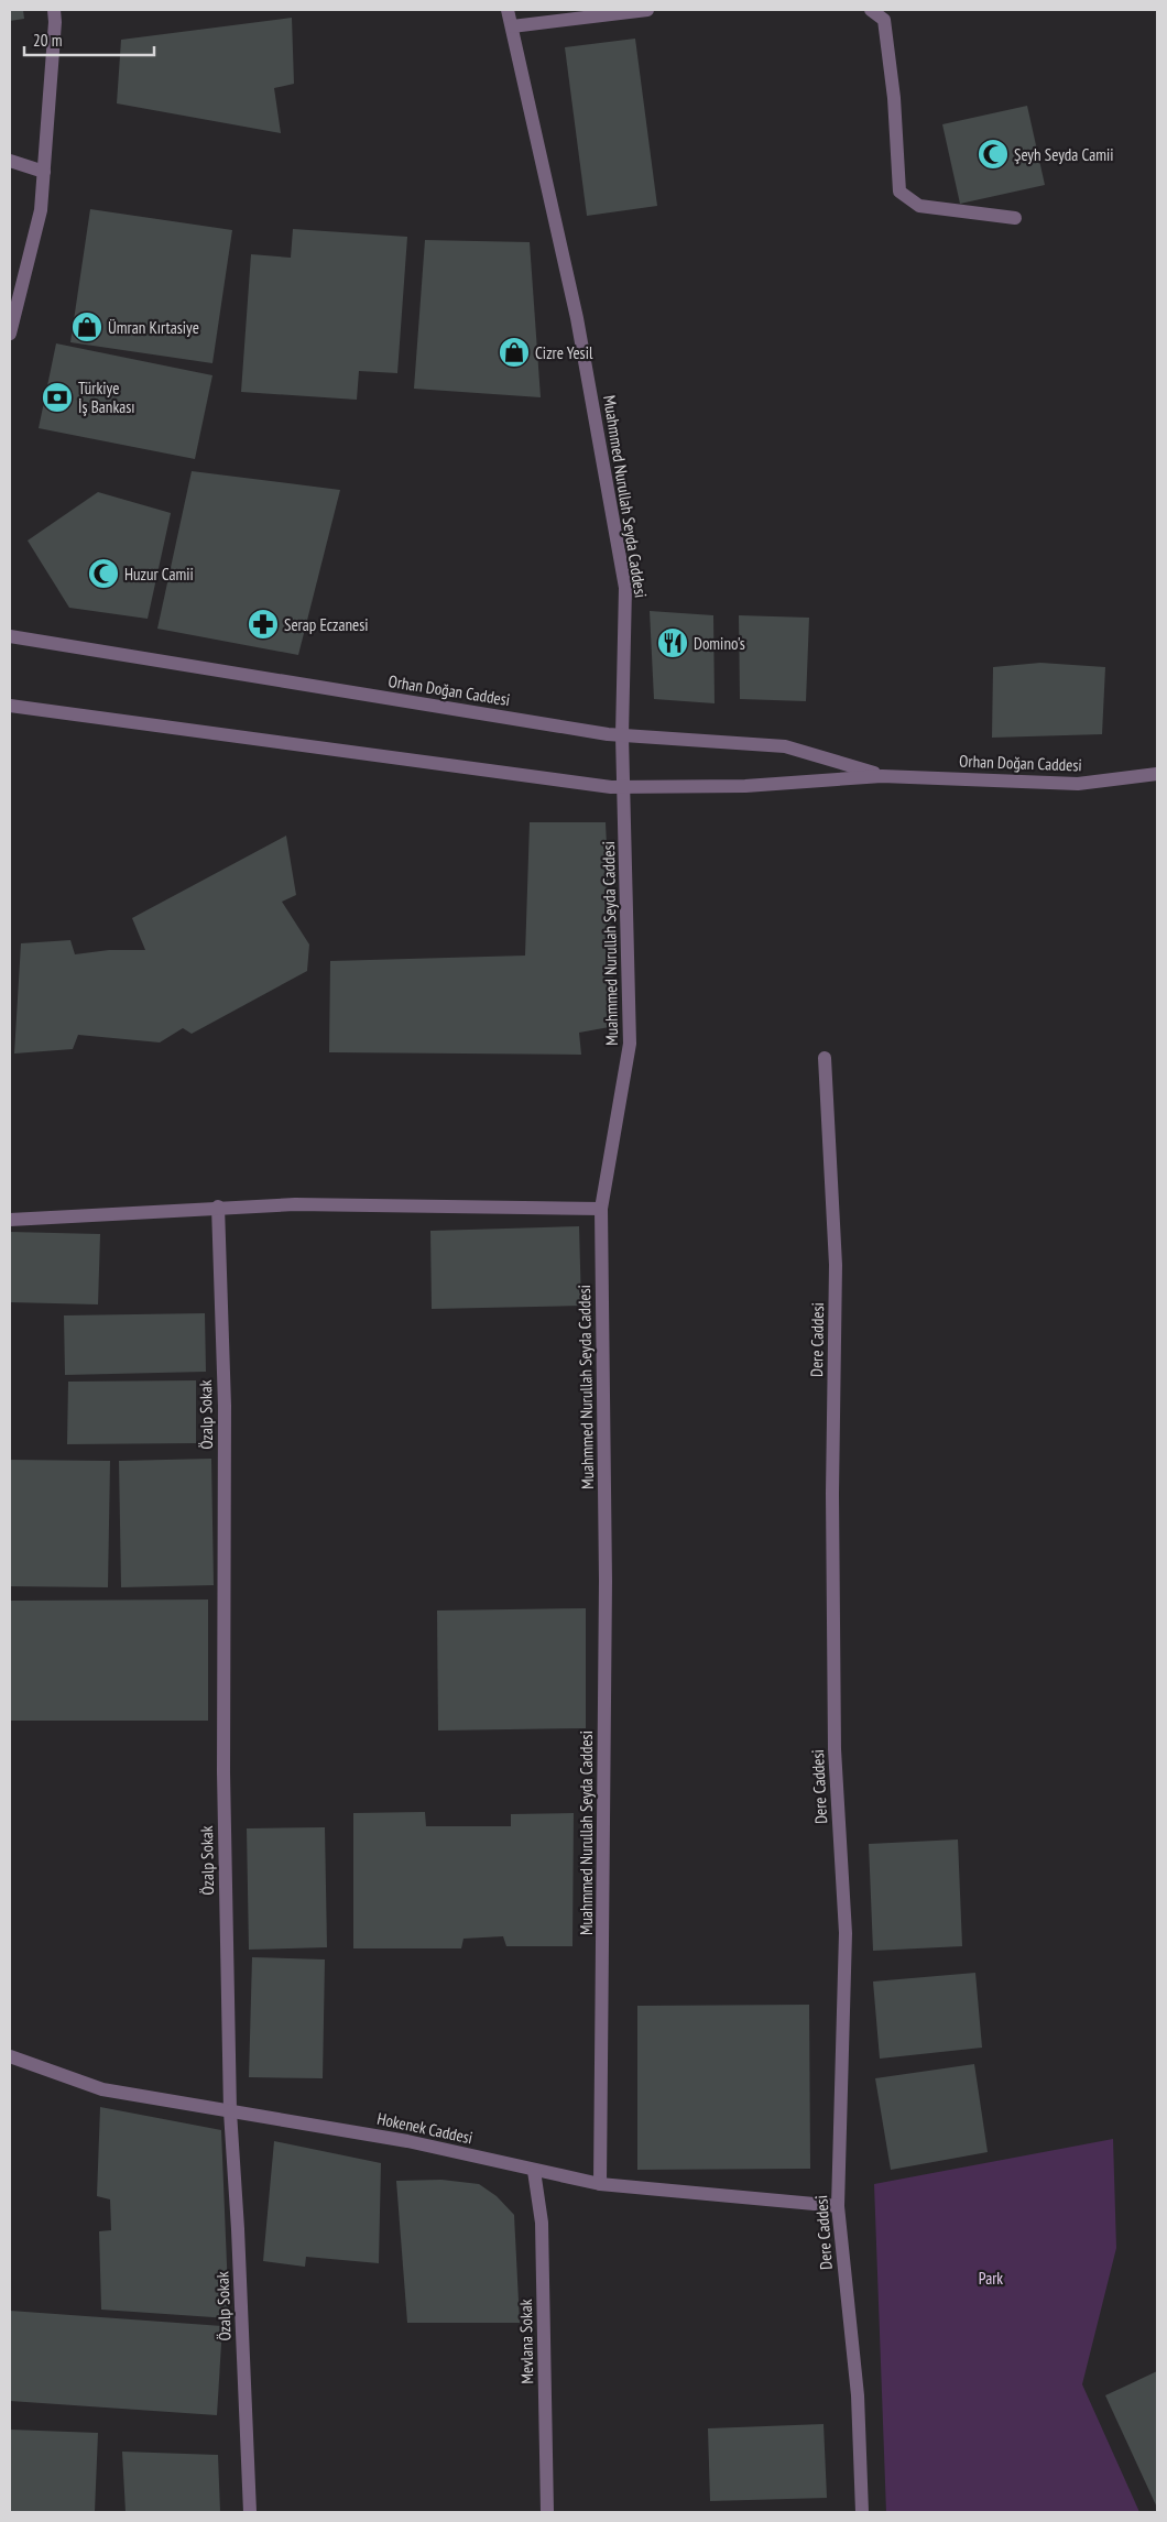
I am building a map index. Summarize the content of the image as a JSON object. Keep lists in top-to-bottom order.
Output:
{
  "streets": {
    "street": [
      "Muahmmed Nurullah Seyda Caddesi",
      "Orhan Doğan Caddesi",
      "Dere Caddesi",
      "Özalp Sokak",
      "Hokenek Caddesi",
      "Mevlana Sokak"
    ]
  },
  "crossings": [
    ["Muahmmed Nurullah Seyda Caddesi", "Orhan Doğan Caddesi"],
    ["Muahmmed Nurullah Seyda Caddesi", "Hokenek Caddesi"],
    ["Dere Caddesi", "Hokenek Caddesi"],
    ["Özalp Sokak", "Hokenek Caddesi"],
    ["Hokenek Caddesi", "Mevlana Sokak"]
  ],
  "parks": ["Park"],
  "places": {
    "mosque": ["Şeyh Seyda Camii", "Huzur Camii"],
    "shop": ["Ümran Kırtasiye", "Cizre Yesil"],
    "bank": ["Türkiye İş Bankası"],
    "pharmacy": ["Serap Eczanesi"],
    "restaurant": ["Domino's"]
  },
  "scale_bar": "20 m"
}
